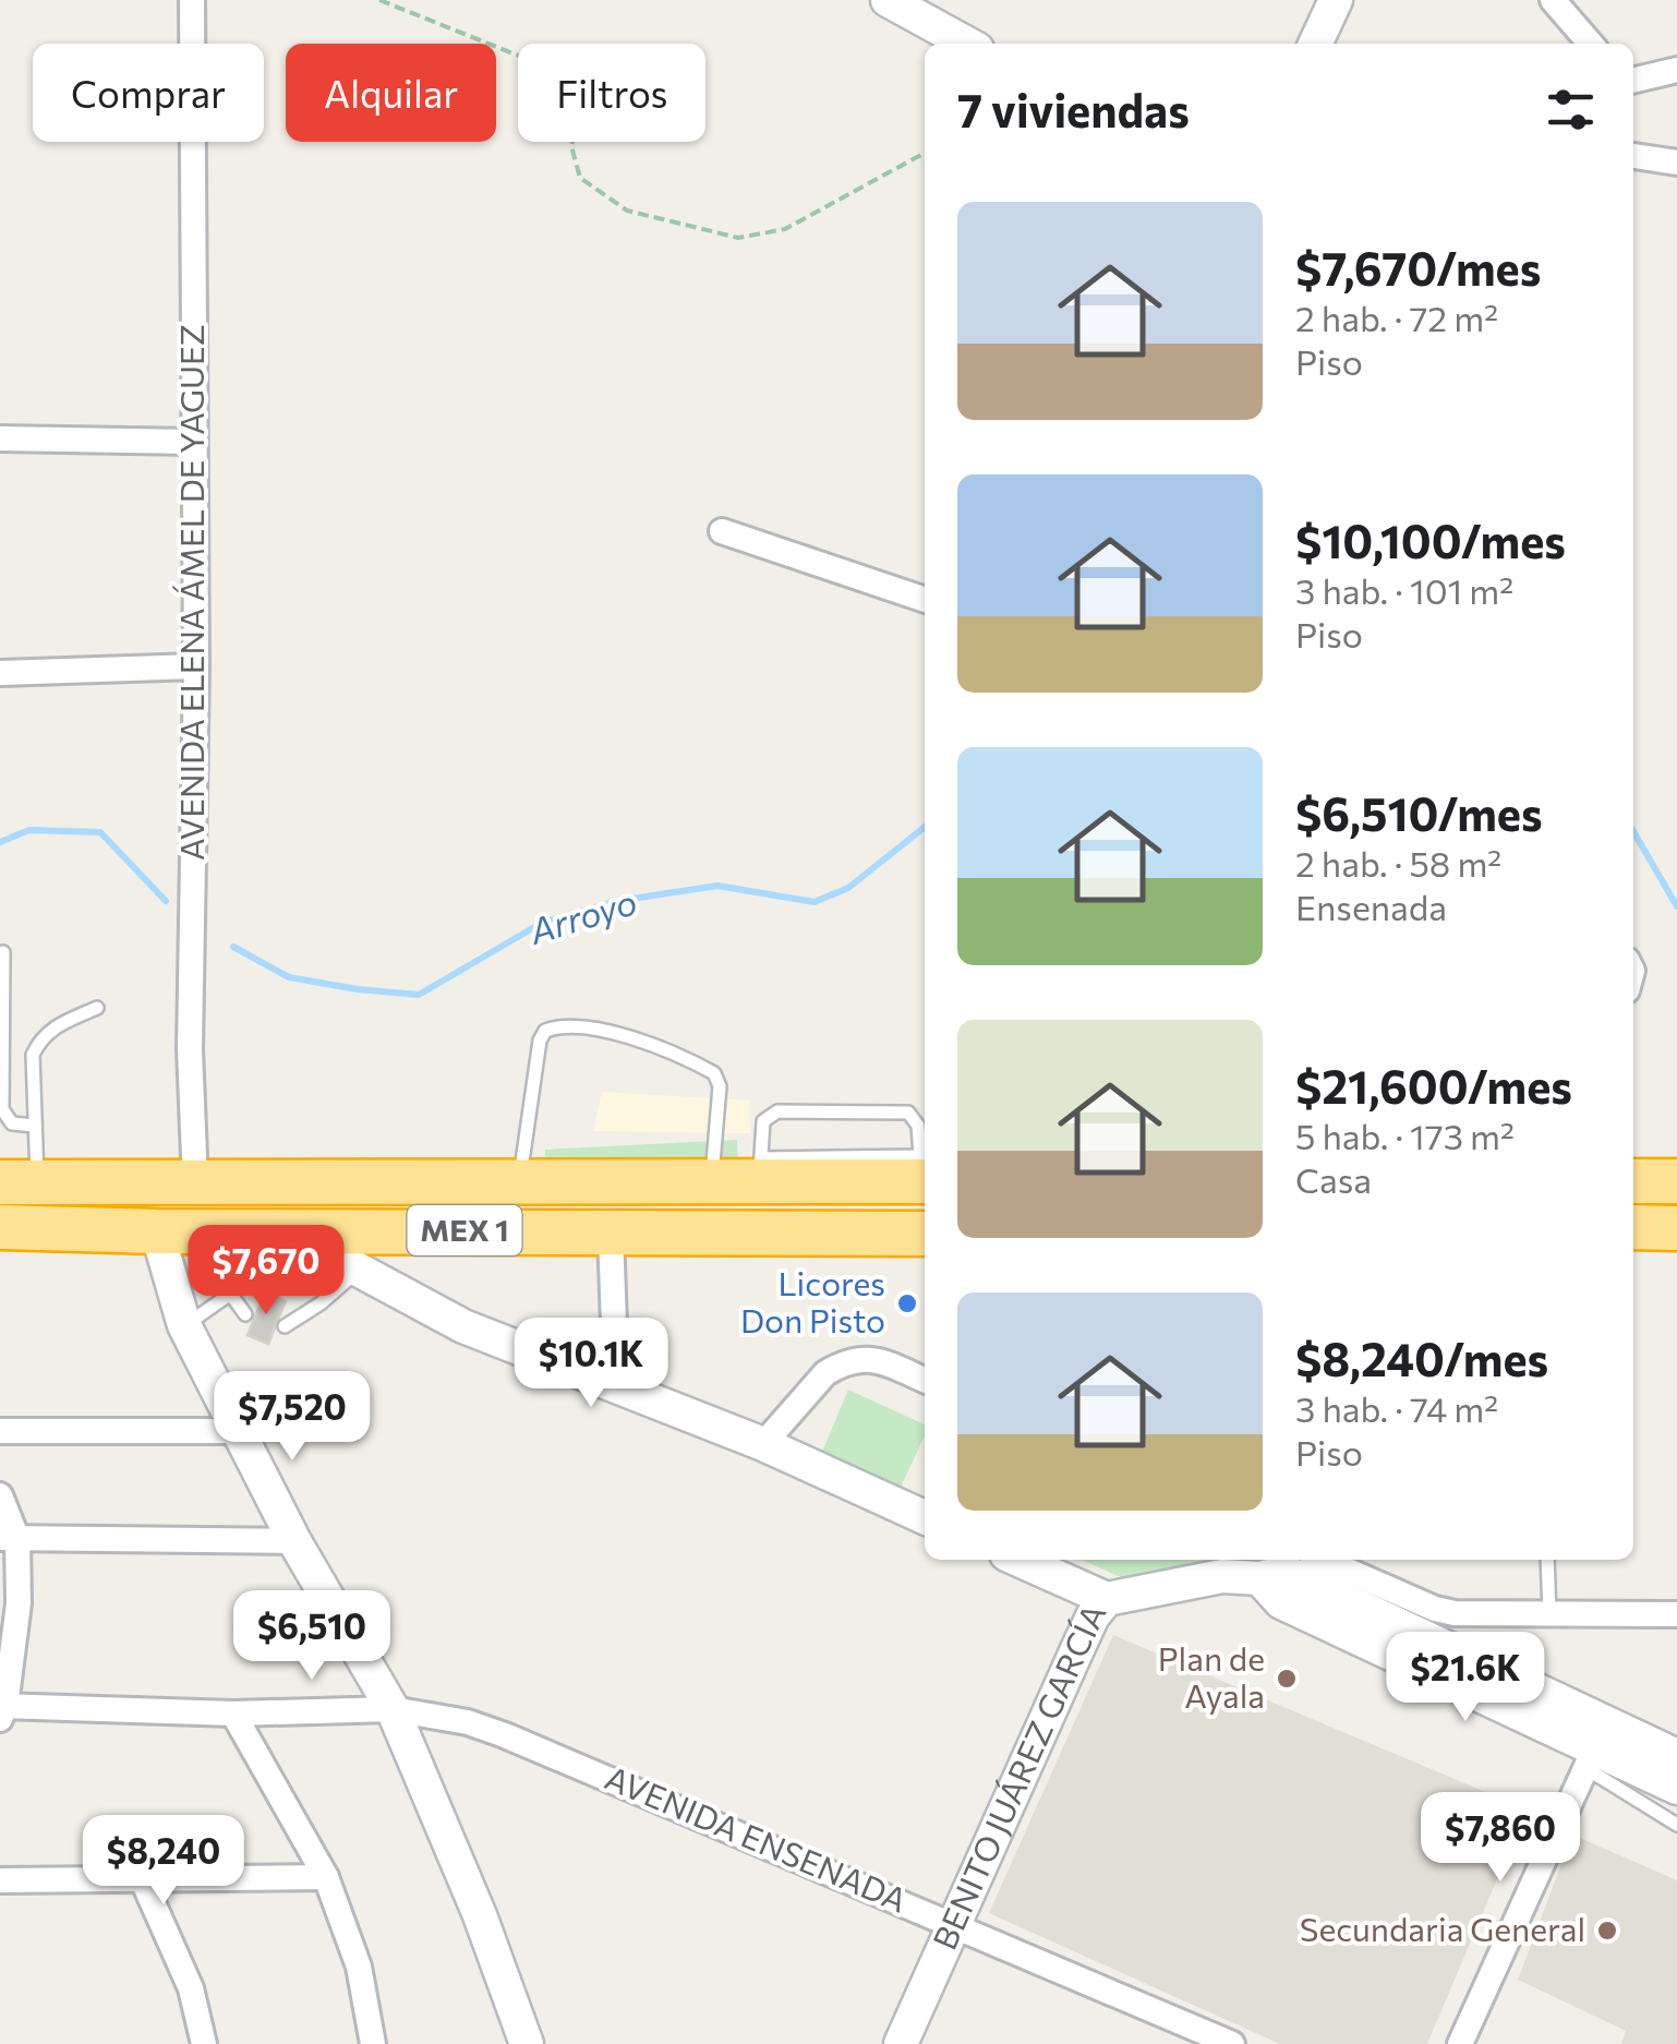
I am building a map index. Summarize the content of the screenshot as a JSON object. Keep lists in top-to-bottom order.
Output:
{
  "streets": {
    "highway": ["MEX 1"],
    "street": ["AVENIDA ELENA ÁMEL DE YAGUEZ", "BENITO JUÁREZ GARCÍA", "AVENIDA ENSENADA"]
  },
  "crossings": [
    ["AVENIDA ELENA ÁMEL DE YAGUEZ", "MEX 1"],
    ["BENITO JUÁREZ GARCÍA", "AVENIDA ENSENADA"]
  ],
  "water": ["Arroyo"],
  "places": ["Licores Don Pisto", "Plan de Ayala", "Secundaria General"],
  "page": {
    "chip": ["Comprar", "Alquilar", "Filtros"],
    "heading": "7 viviendas",
    "list": [
      {
        "name": "$7,670/mes",
        "note": "2 hab. · 72 m² · Piso"
      },
      {
        "name": "$10,100/mes",
        "note": "3 hab. · 101 m² · Piso"
      },
      {
        "name": "$6,510/mes",
        "note": "2 hab. · 58 m² · Ensenada"
      },
      {
        "name": "$21,600/mes",
        "note": "5 hab. · 173 m² · Casa"
      },
      {
        "name": "$8,240/mes",
        "note": "3 hab. · 74 m² · Piso"
      }
    ],
    "price": [
      "$7,670",
      "$10.1K",
      "$7,520",
      "$6,510",
      "$21.6K",
      "$7,860",
      "$8,240"
    ]
  }
}
